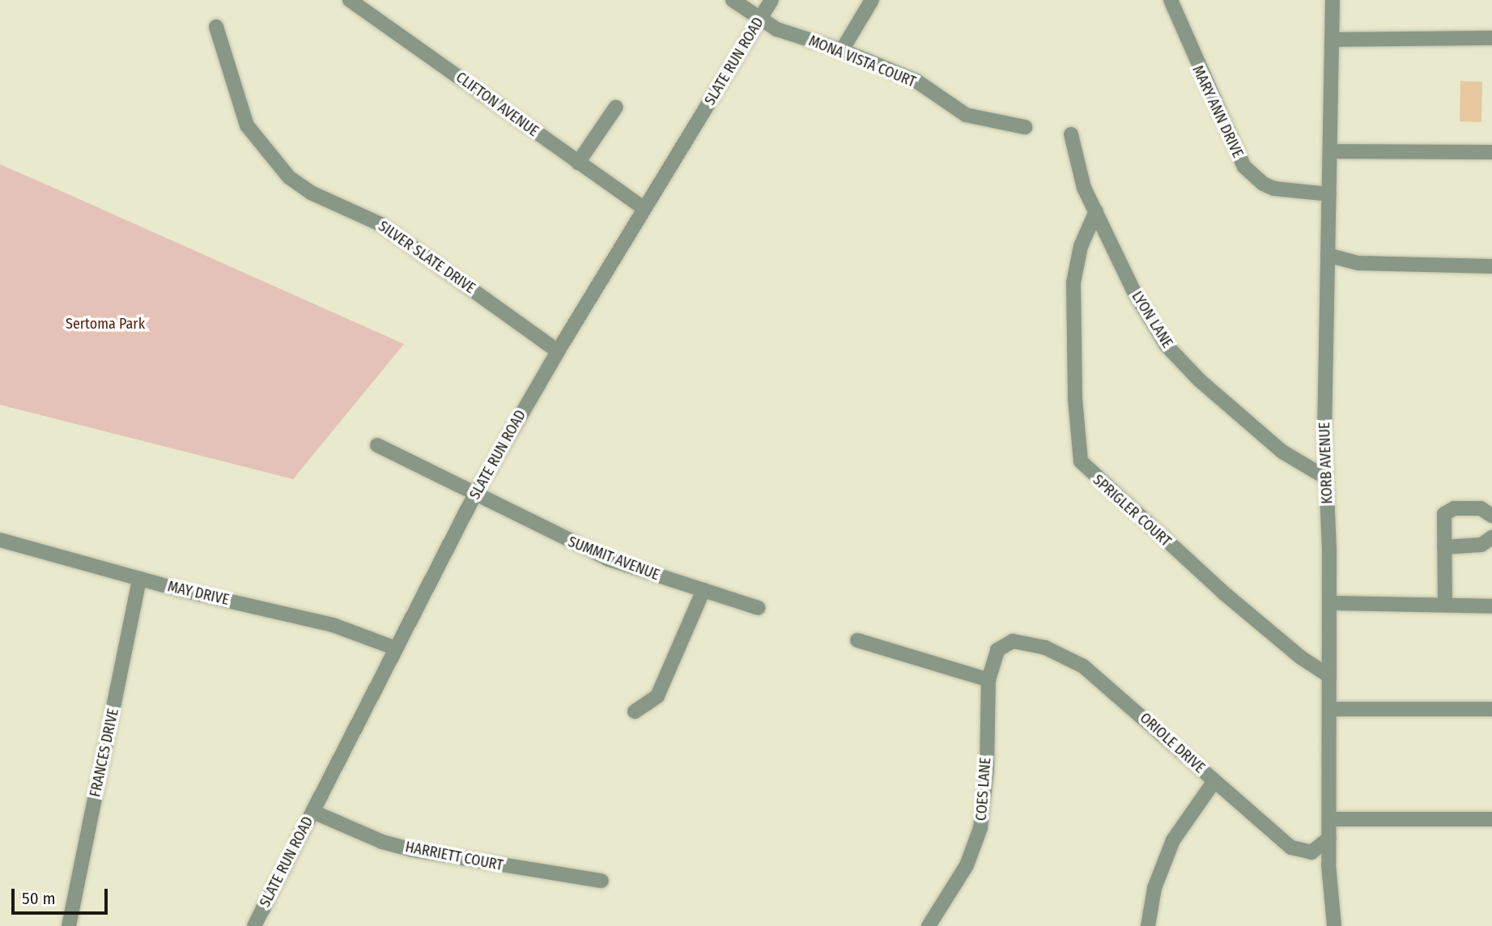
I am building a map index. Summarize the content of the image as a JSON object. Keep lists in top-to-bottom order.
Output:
{
  "streets": {
    "street": [
      "SLATE RUN ROAD",
      "MONA VISTA COURT",
      "CLIFTON AVENUE",
      "MARY ANN DRIVE",
      "SILVER SLATE DRIVE",
      "LYON LANE",
      "KORB AVENUE",
      "SPRIGLER COURT",
      "SUMMIT AVENUE",
      "MAY DRIVE",
      "ORIOLE DRIVE",
      "FRANCES DRIVE",
      "COES LANE",
      "HARRIETT COURT"
    ]
  },
  "crossings": [
    ["SLATE RUN ROAD", "MONA VISTA COURT"],
    ["SLATE RUN ROAD", "CLIFTON AVENUE"],
    ["SLATE RUN ROAD", "SILVER SLATE DRIVE"],
    ["SLATE RUN ROAD", "SUMMIT AVENUE"],
    ["SLATE RUN ROAD", "MAY DRIVE"],
    ["SLATE RUN ROAD", "HARRIETT COURT"],
    ["MARY ANN DRIVE", "KORB AVENUE"],
    ["LYON LANE", "KORB AVENUE"],
    ["LYON LANE", "SPRIGLER COURT"],
    ["KORB AVENUE", "SPRIGLER COURT"],
    ["KORB AVENUE", "ORIOLE DRIVE"],
    ["MAY DRIVE", "FRANCES DRIVE"],
    ["ORIOLE DRIVE", "COES LANE"]
  ],
  "parks": ["Sertoma Park"],
  "scale_bar": "50 m"
}
